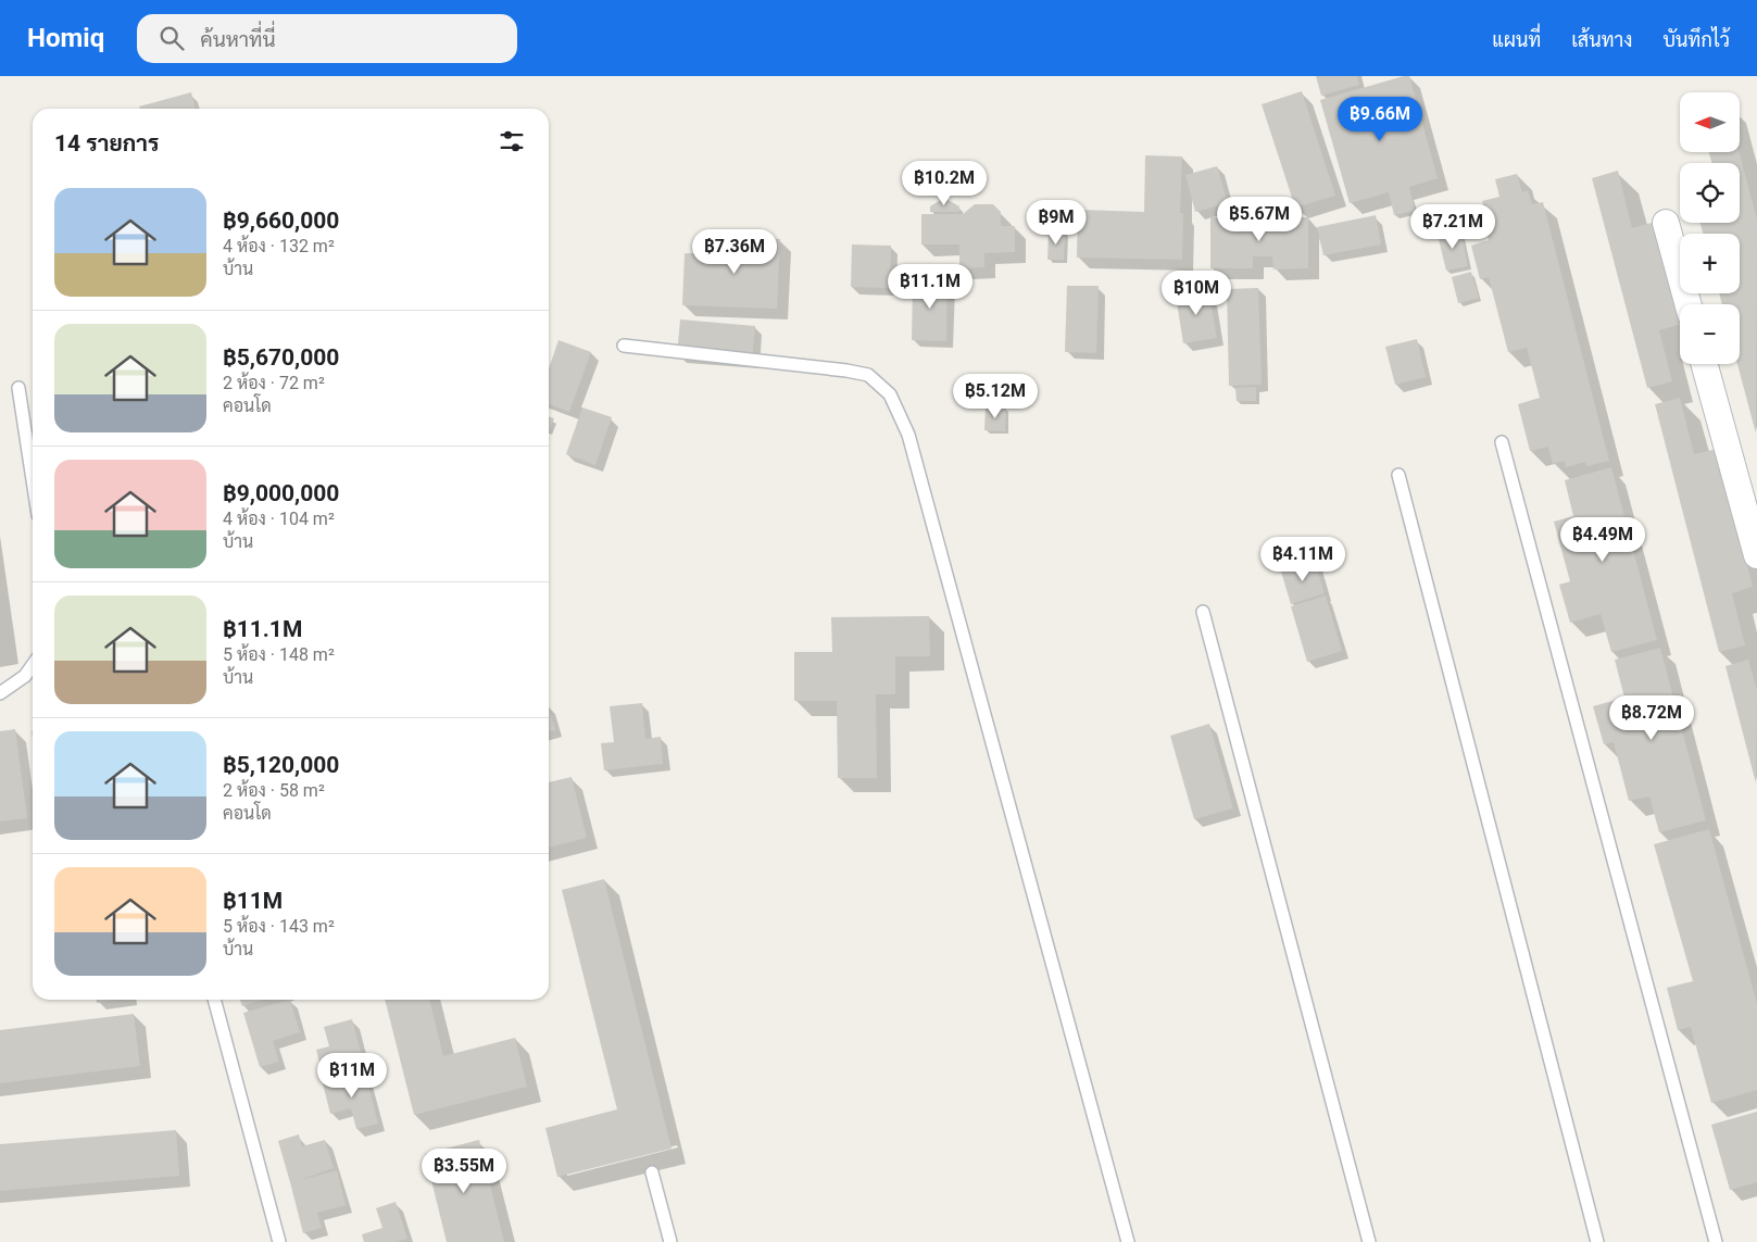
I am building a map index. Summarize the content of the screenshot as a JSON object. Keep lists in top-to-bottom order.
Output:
{
  "north": "left",
  "page": {
    "header": "Homiq",
    "search": "ค้นหาที่นี่",
    "nav": ["แผนที่", "เส้นทาง", "บันทึกไว้"],
    "map_buttons": ["+", "−"],
    "price": [
      "฿9.66M",
      "฿10.2M",
      "฿5.67M",
      "฿9M",
      "฿7.21M",
      "฿7.36M",
      "฿11.1M",
      "฿10M",
      "฿5.12M",
      "฿4.49M",
      "฿4.11M",
      "฿8.72M",
      "฿11M",
      "฿3.55M"
    ],
    "heading": "14 รายการ",
    "list": [
      {
        "name": "฿9,660,000",
        "note": "4 ห้อง · 132 m² · บ้าน"
      },
      {
        "name": "฿5,670,000",
        "note": "2 ห้อง · 72 m² · คอนโด"
      },
      {
        "name": "฿9,000,000",
        "note": "4 ห้อง · 104 m² · บ้าน"
      },
      {
        "name": "฿11.1M",
        "note": "5 ห้อง · 148 m² · บ้าน"
      },
      {
        "name": "฿5,120,000",
        "note": "2 ห้อง · 58 m² · คอนโด"
      },
      {
        "name": "฿11M",
        "note": "5 ห้อง · 143 m² · บ้าน"
      }
    ]
  }
}
